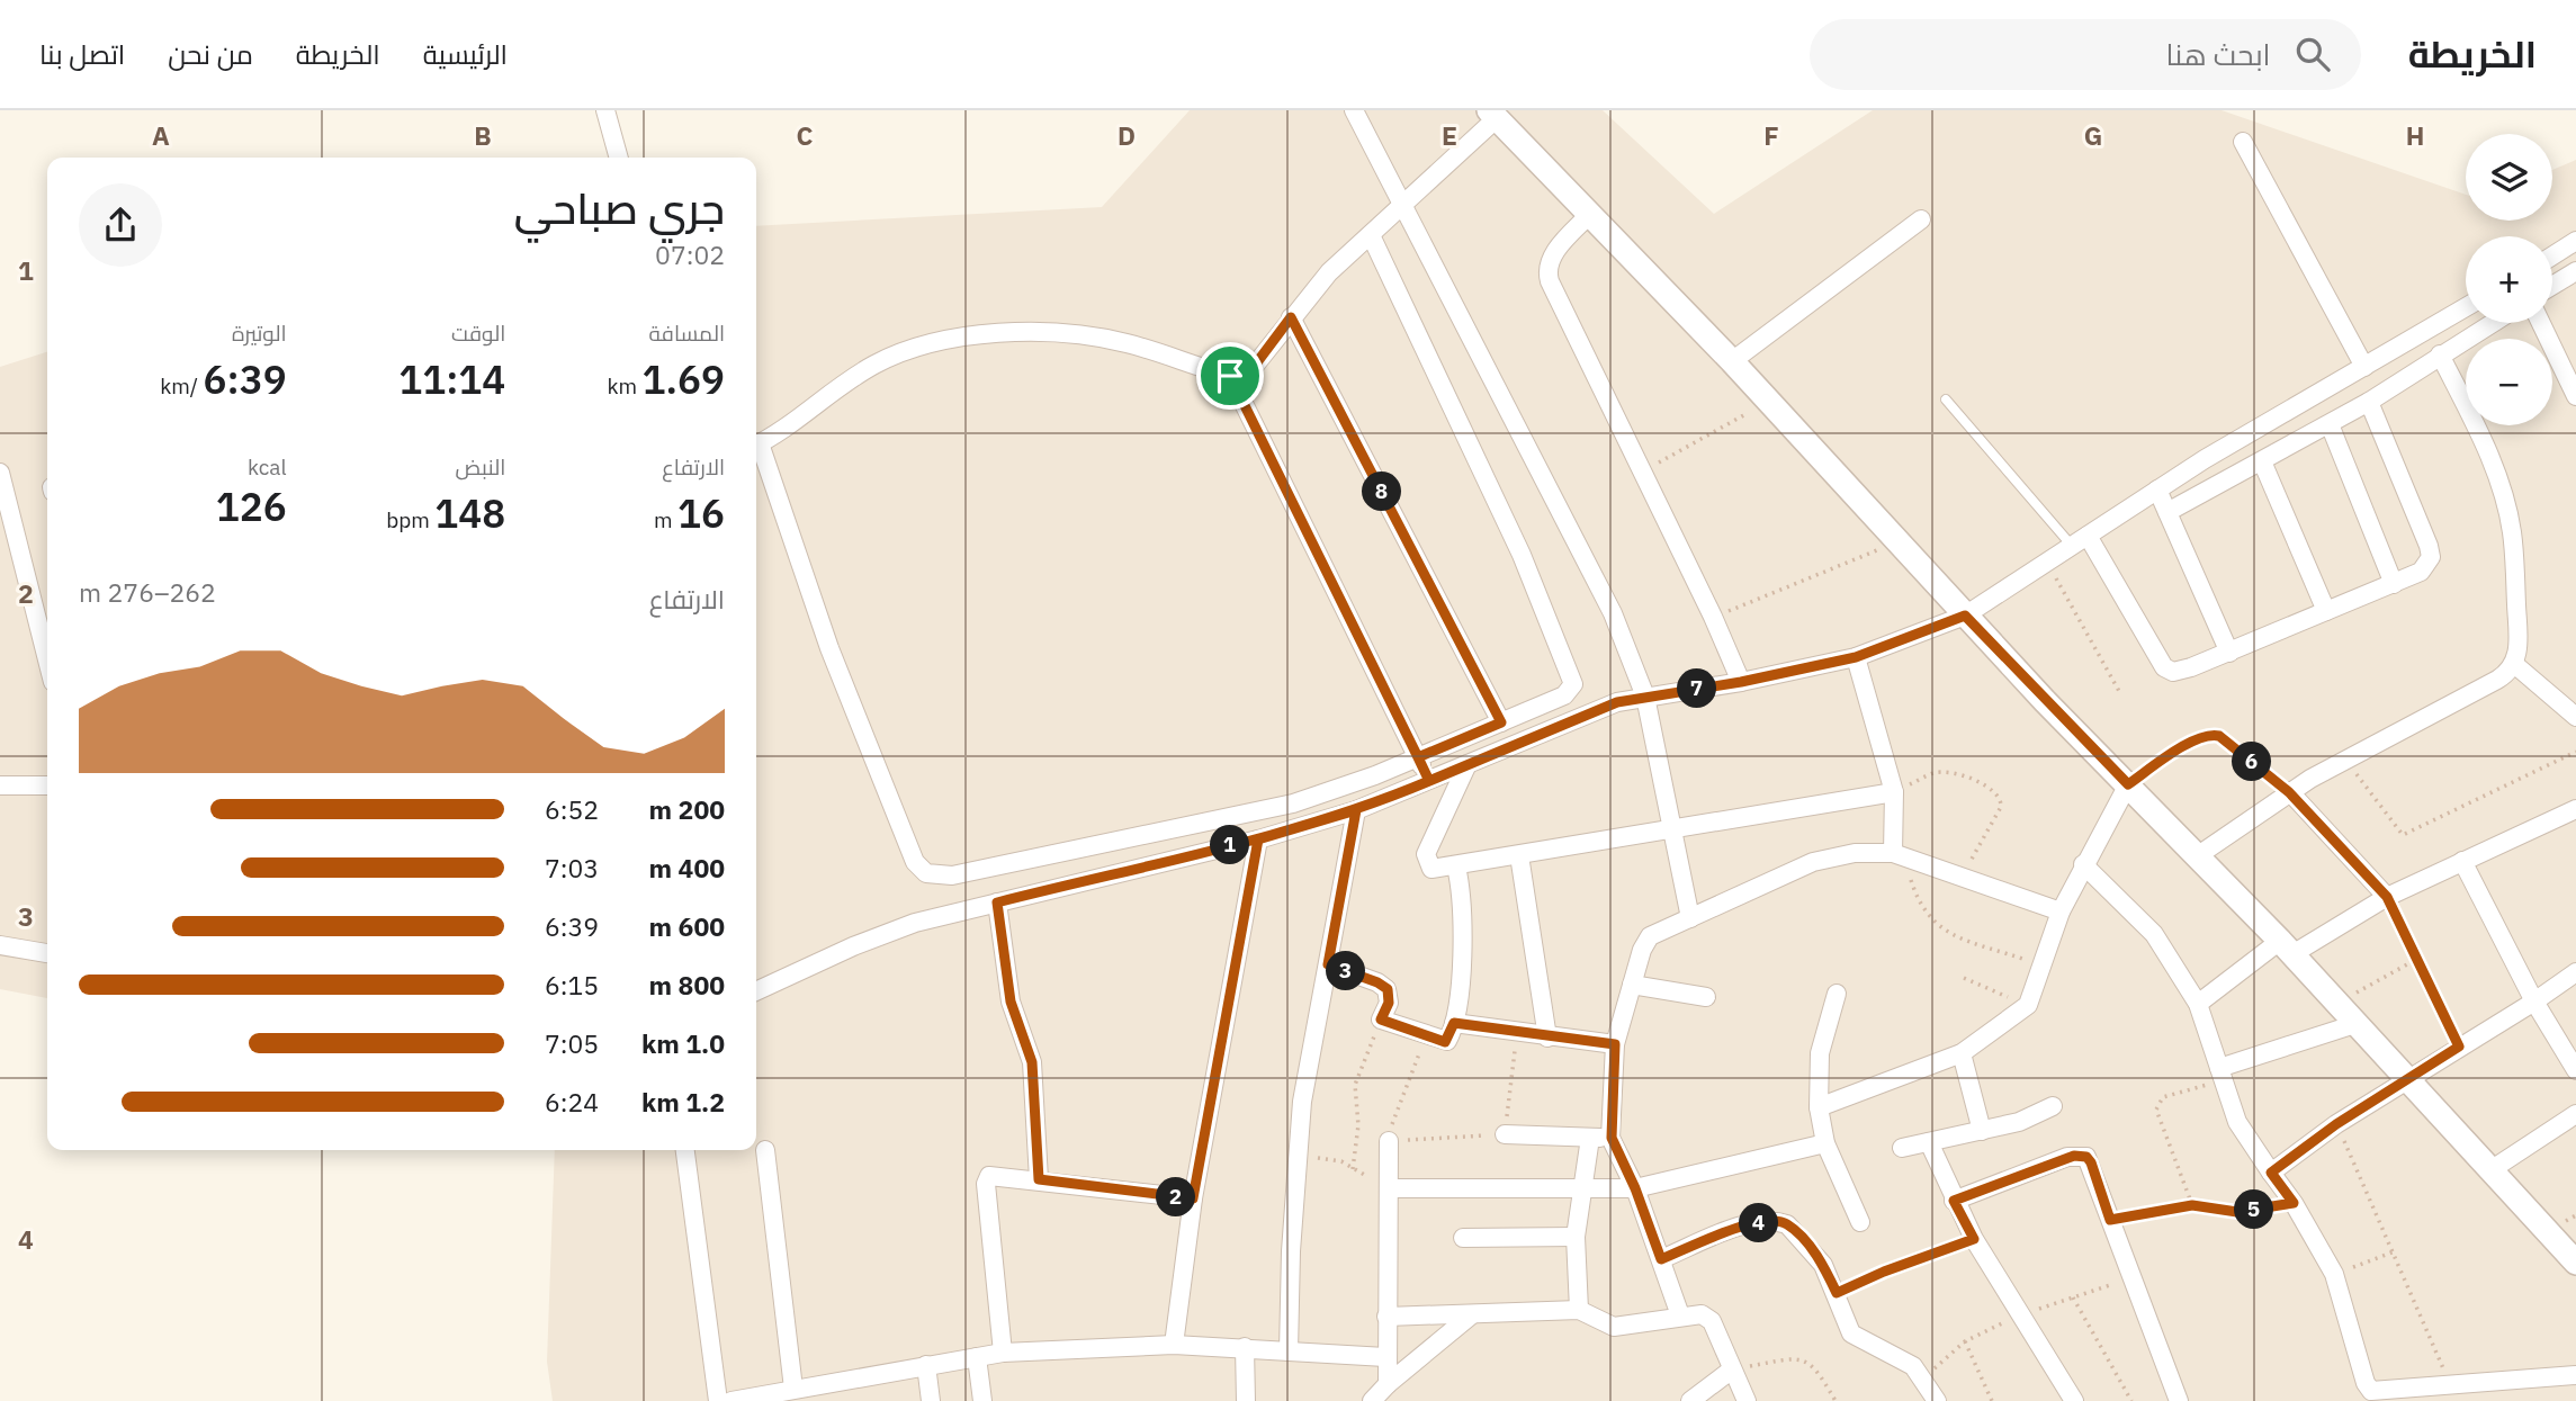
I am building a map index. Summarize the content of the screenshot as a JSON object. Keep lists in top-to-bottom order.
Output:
{
  "page": {
    "header": "الخريطة",
    "search": "ابحث هنا",
    "nav": [
      "الرئيسية",
      "الخريطة",
      "من نحن",
      "اتصل بنا"
    ],
    "map_buttons": ["+", "−"],
    "heading": ["جري صباحي", "07:02"],
    "stats": [
      ["المسافة", "1.69 km"],
      ["الوقت", "11:14"],
      ["الوتيرة", "6:39 /km"],
      ["الارتفاع", "16 m"],
      ["النبض", "148 bpm"],
      ["kcal", "126"]
    ],
    "pins": [
      "8",
      "7",
      "6",
      "1",
      "3",
      "2",
      "5",
      "4"
    ],
    "chart": ["الارتفاع", "262–276 m"],
    "list": [
      {
        "name": "200 m",
        "note": "6:52"
      },
      {
        "name": "400 m",
        "note": "7:03"
      },
      {
        "name": "600 m",
        "note": "6:39"
      },
      {
        "name": "800 m",
        "note": "6:15"
      },
      {
        "name": "1.0 km",
        "note": "7:05"
      },
      {
        "name": "1.2 km",
        "note": "6:24"
      }
    ]
  },
  "grid": {
    "columns": [
      "A",
      "B",
      "C",
      "D",
      "E",
      "F",
      "G",
      "H"
    ],
    "rows": [
      "1",
      "2",
      "3",
      "4"
    ]
  }
}
